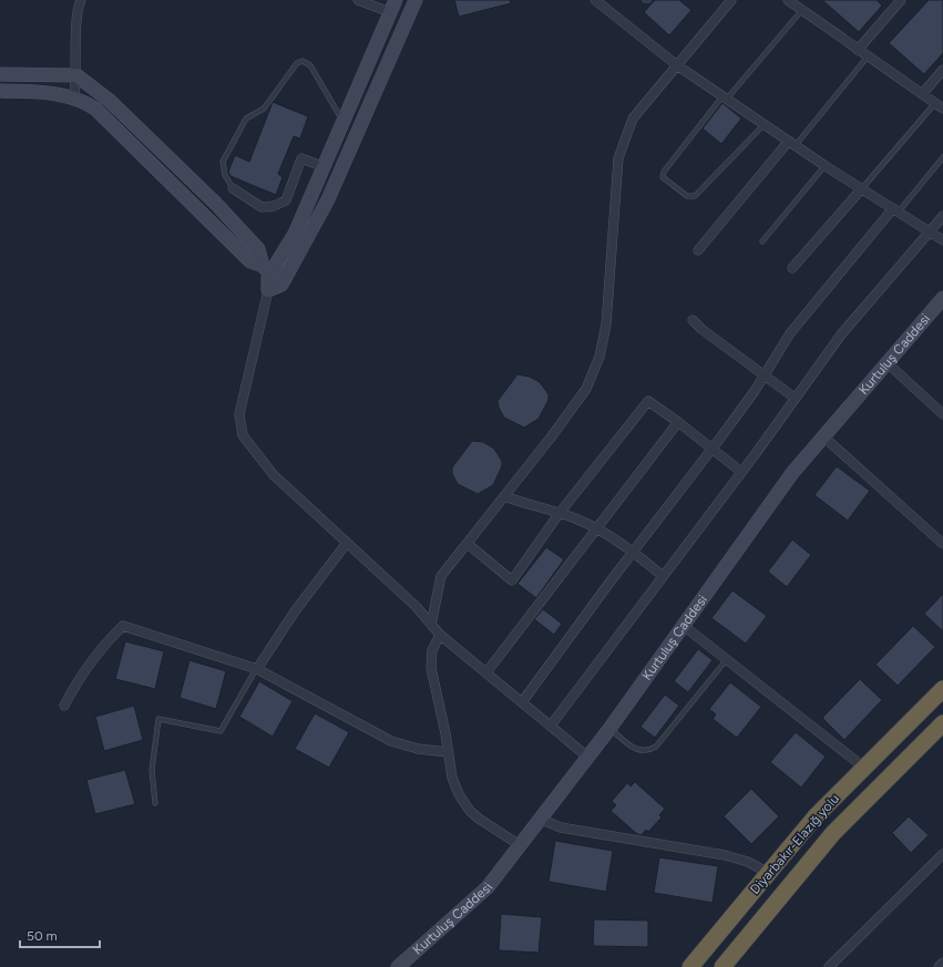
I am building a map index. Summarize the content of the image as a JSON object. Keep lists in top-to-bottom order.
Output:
{
  "streets": {
    "highway": ["Diyarbakır-Elazığ yolu"],
    "street": ["Kurtuluş Caddesi"]
  },
  "scale_bar": "50 m"
}
